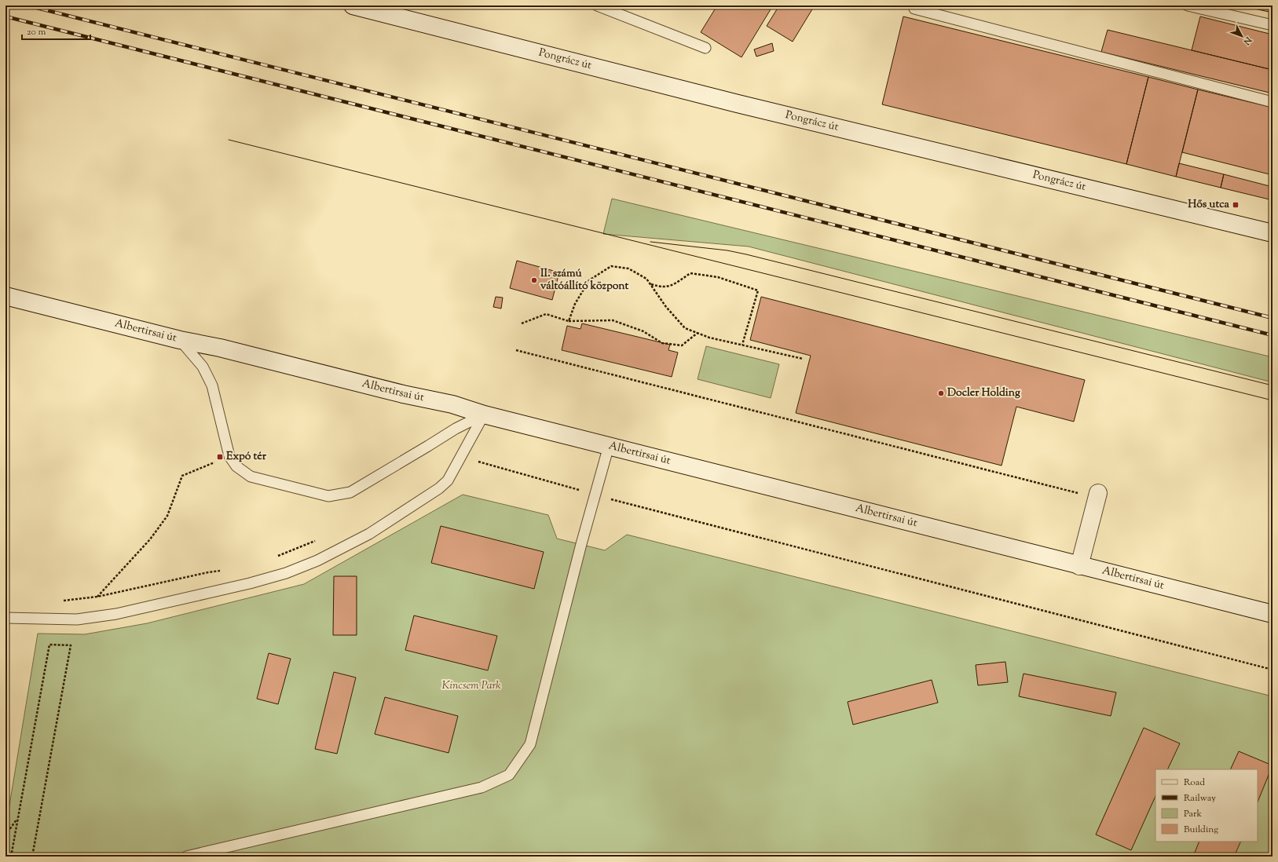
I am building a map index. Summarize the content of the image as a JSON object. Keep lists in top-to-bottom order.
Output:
{
  "streets": {
    "street": ["Pongrácz út", "Albertirsai út"]
  },
  "parks": ["Kincsem Park"],
  "places": {
    "transit": ["Hős utca", "Expó tér"],
    "other": ["II. számú váltóállító központ", "Docler Holding"]
  },
  "legend": [
    "Road",
    "Railway",
    "Park",
    "Building"
  ],
  "scale_bar": "20 m",
  "north": "bottom right"
}
